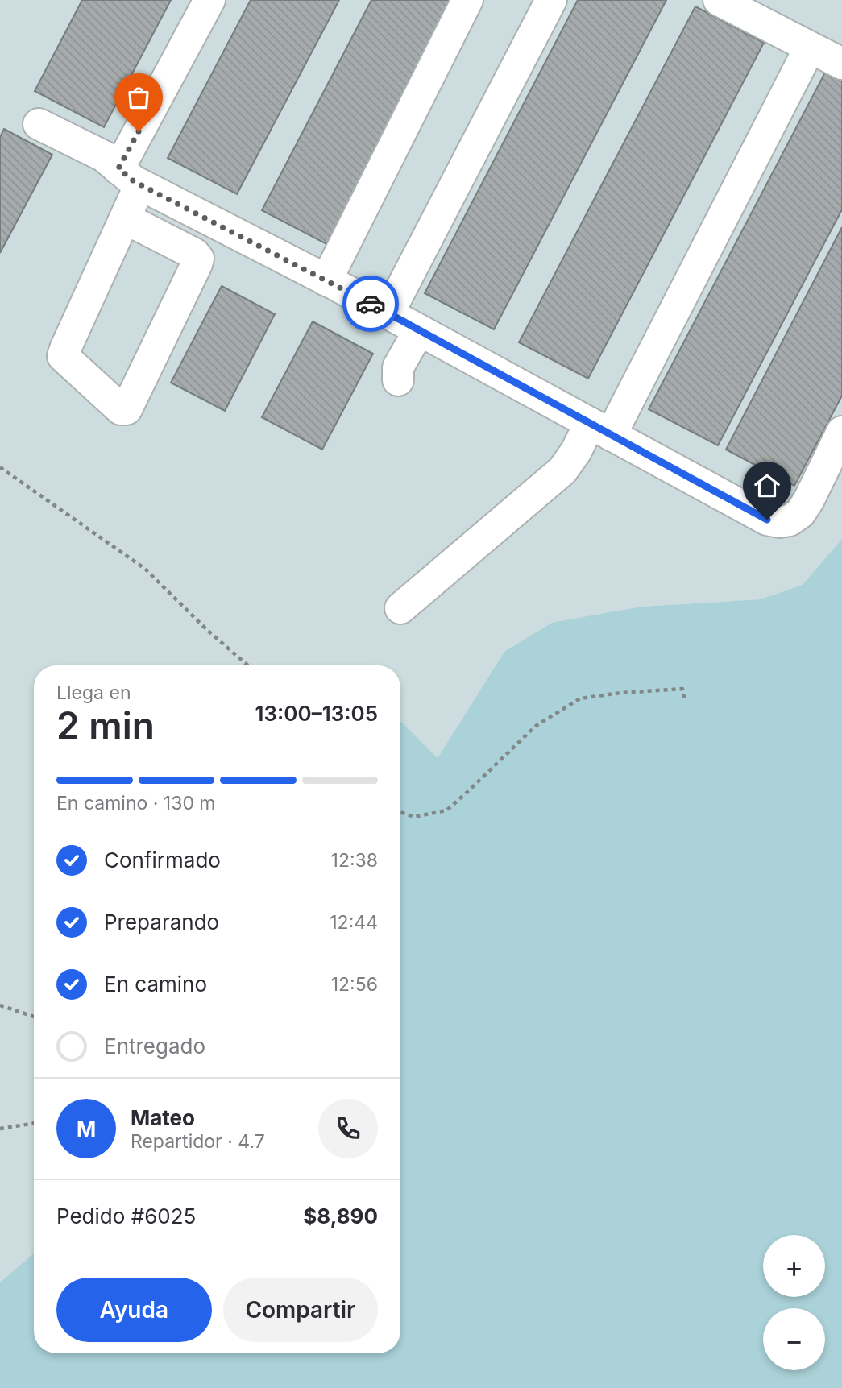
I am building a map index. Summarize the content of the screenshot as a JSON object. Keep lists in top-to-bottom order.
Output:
{
  "page": {
    "heading": ["2 min", "Llega en", "13:00–13:05"],
    "panel": [
      "Mateo",
      "Repartidor · 4.7",
      "Pedido #6025",
      "$8,890"
    ],
    "bar": "En camino · 130 m",
    "list": [
      ["Confirmado", "12:38"],
      ["Preparando", "12:44"],
      ["En camino", "12:56"],
      "Entregado"
    ],
    "round": "M",
    "map_buttons": ["+", "−"],
    "buttons": ["Ayuda", "Compartir"]
  }
}
